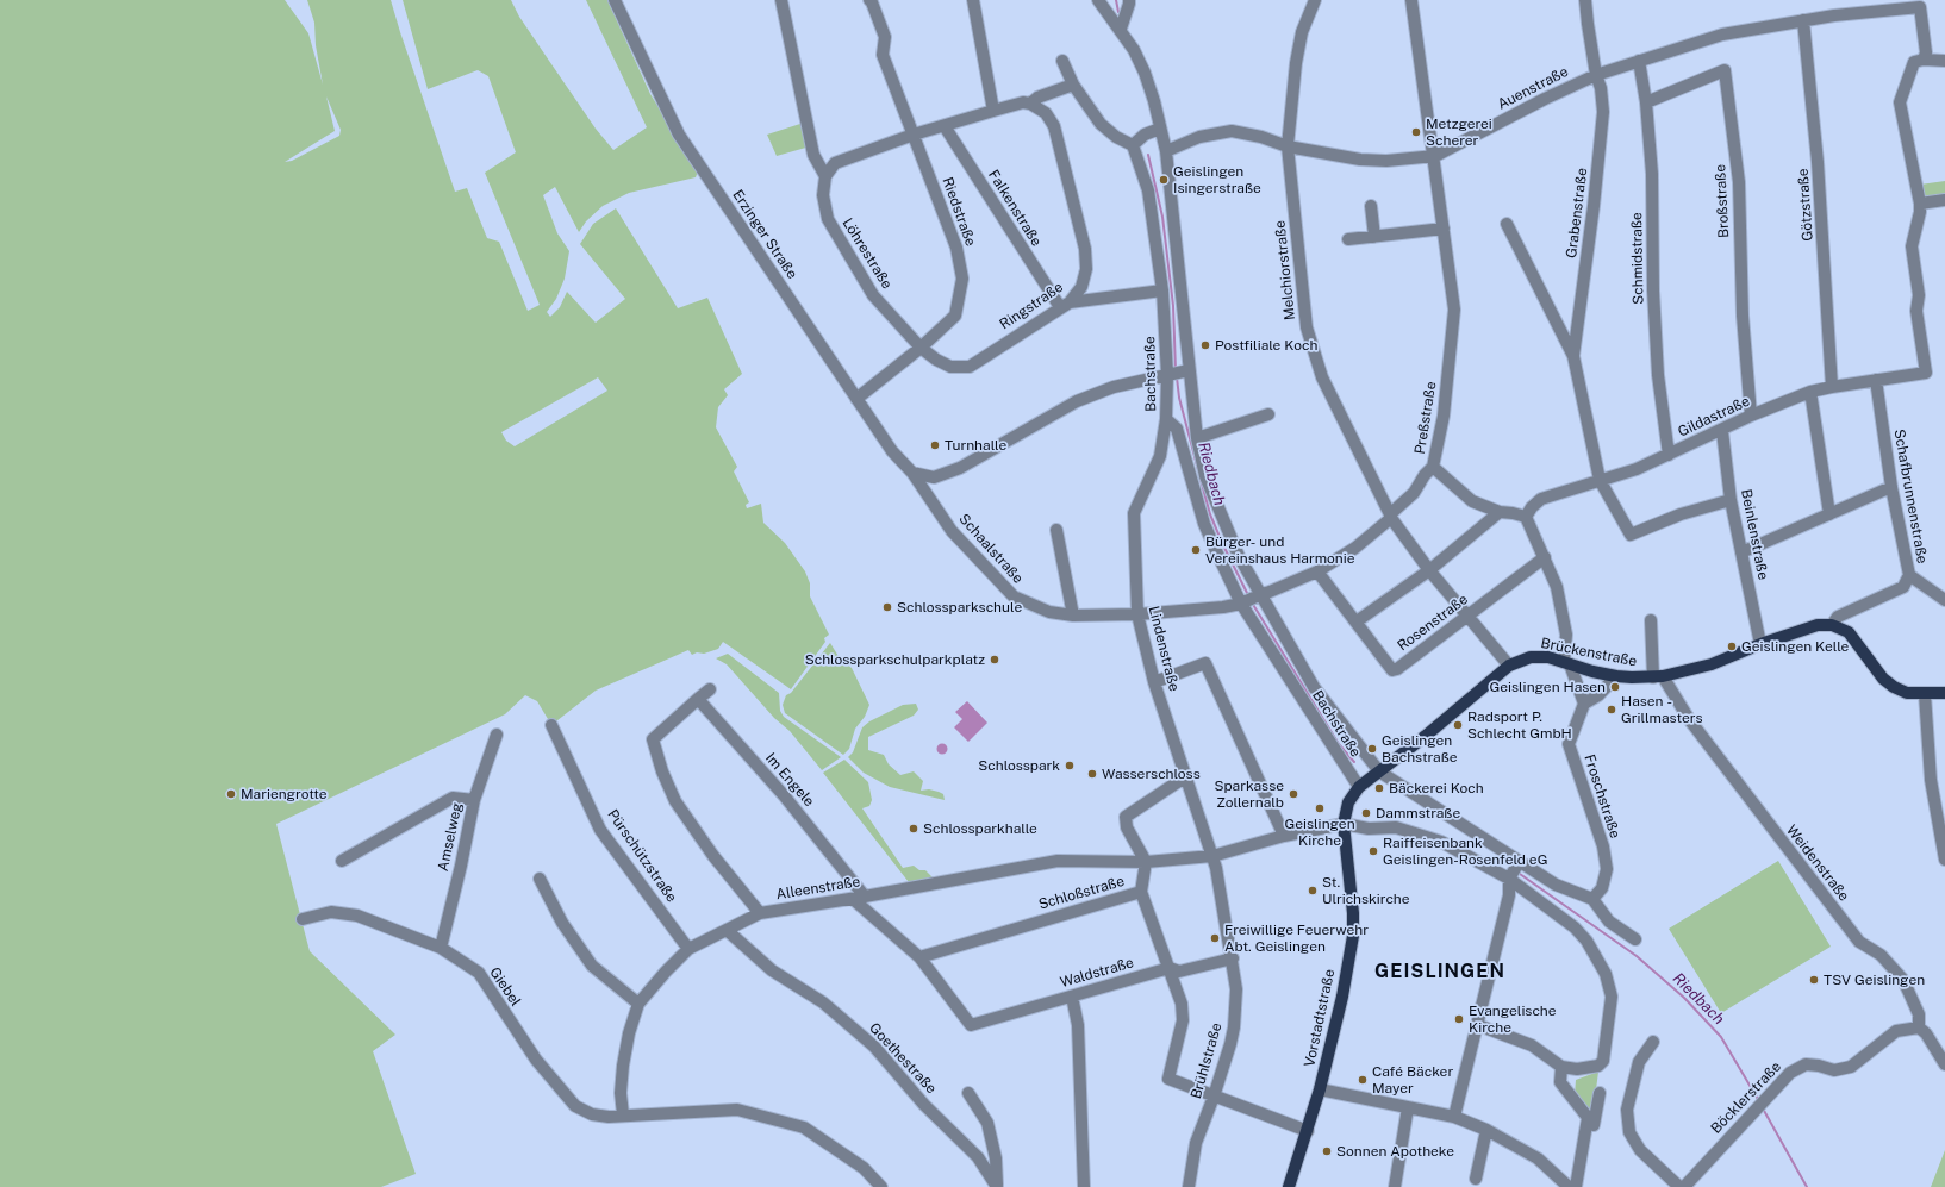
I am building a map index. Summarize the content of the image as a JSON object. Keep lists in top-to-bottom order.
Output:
{
  "streets": {
    "main road": ["Brückenstraße", "Vorstadtstraße"],
    "street": [
      "Auenstraße",
      "Broßstraße",
      "Götzstraße",
      "Falkenstraße",
      "Riedstraße",
      "Grabenstraße",
      "Erzinger Straße",
      "Löhrestraße",
      "Schmidstraße",
      "Melchiorstraße",
      "Ringstraße",
      "Bachstraße",
      "Gildastraße",
      "Preßstraße",
      "Schafbrunnenstraße",
      "Beinlenstraße",
      "Schaalstraße",
      "Rosenstraße",
      "Lindenstraße",
      "Im Engele",
      "Froschstraße",
      "Amselweg",
      "Pürschützstraße",
      "Weidenstraße",
      "Alleenstraße",
      "Schloßstraße",
      "Waldstraße",
      "Giebel",
      "Goethestraße",
      "Brühlstraße",
      "Böcklerstraße"
    ]
  },
  "crossings": [
    ["Auenstraße", "Götzstraße"],
    ["Auenstraße", "Grabenstraße"],
    ["Auenstraße", "Schmidstraße"],
    ["Auenstraße", "Melchiorstraße"],
    ["Auenstraße", "Bachstraße"],
    ["Auenstraße", "Preßstraße"],
    ["Broßstraße", "Schmidstraße"],
    ["Broßstraße", "Gildastraße"],
    ["Götzstraße", "Gildastraße"],
    ["Falkenstraße", "Ringstraße"],
    ["Riedstraße", "Erzinger Straße"],
    ["Riedstraße", "Löhrestraße"],
    ["Riedstraße", "Ringstraße"],
    ["Grabenstraße", "Gildastraße"],
    ["Grabenstraße", "Beinlenstraße"],
    ["Erzinger Straße", "Schaalstraße"],
    ["Löhrestraße", "Ringstraße"],
    ["Schmidstraße", "Gildastraße"],
    ["Melchiorstraße", "Preßstraße"],
    ["Melchiorstraße", "Rosenstraße"],
    ["Melchiorstraße", "Brückenstraße"],
    ["Bachstraße", "Preßstraße"],
    ["Bachstraße", "Schaalstraße"],
    ["Bachstraße", "Lindenstraße"],
    ["Bachstraße", "Brückenstraße"],
    ["Bachstraße", "Froschstraße"],
    ["Gildastraße", "Schafbrunnenstraße"],
    ["Gildastraße", "Beinlenstraße"],
    ["Preßstraße", "Schaalstraße"],
    ["Preßstraße", "Rosenstraße"],
    ["Schafbrunnenstraße", "Brückenstraße"],
    ["Beinlenstraße", "Brückenstraße"],
    ["Schaalstraße", "Lindenstraße"],
    ["Lindenstraße", "Brühlstraße"],
    ["Brückenstraße", "Weidenstraße"],
    ["Brückenstraße", "Vorstadtstraße"],
    ["Im Engele", "Alleenstraße"],
    ["Im Engele", "Schloßstraße"],
    ["Im Engele", "Waldstraße"],
    ["Amselweg", "Giebel"],
    ["Pürschützstraße", "Alleenstraße"],
    ["Weidenstraße", "Böcklerstraße"],
    ["Alleenstraße", "Schloßstraße"],
    ["Alleenstraße", "Giebel"],
    ["Alleenstraße", "Goethestraße"],
    ["Waldstraße", "Brühlstraße"]
  ],
  "districts": ["GEISLINGEN"],
  "water": ["Riedbach"],
  "places": [
    "Metzgerei Scherer",
    "Geislingen Isingerstraße",
    "Postfiliale Koch",
    "Turnhalle",
    "Bürger- und Vereinshaus Harmonie",
    "Schlossparkschule",
    "Geislingen Kelle",
    "Schlossparkschulparkplatz",
    "Geislingen Hasen",
    "Hasen - Grillmasters",
    "Radsport P. Schlecht GmbH",
    "Geislingen Bachstraße",
    "Schlosspark",
    "Wasserschloss",
    "Bäckerei Koch",
    "Mariengrotte",
    "Sparkasse Zollernalb",
    "Geislingen Kirche",
    "Dammstraße",
    "Schlossparkhalle",
    "Raiffeisenbank Geislingen-Rosenfeld eG",
    "St. Ulrichskirche",
    "Freiwillige Feuerwehr Abt. Geislingen",
    "TSV Geislingen",
    "Evangelische Kirche",
    "Café Bäcker Mayer",
    "Sonnen Apotheke"
  ]
}
